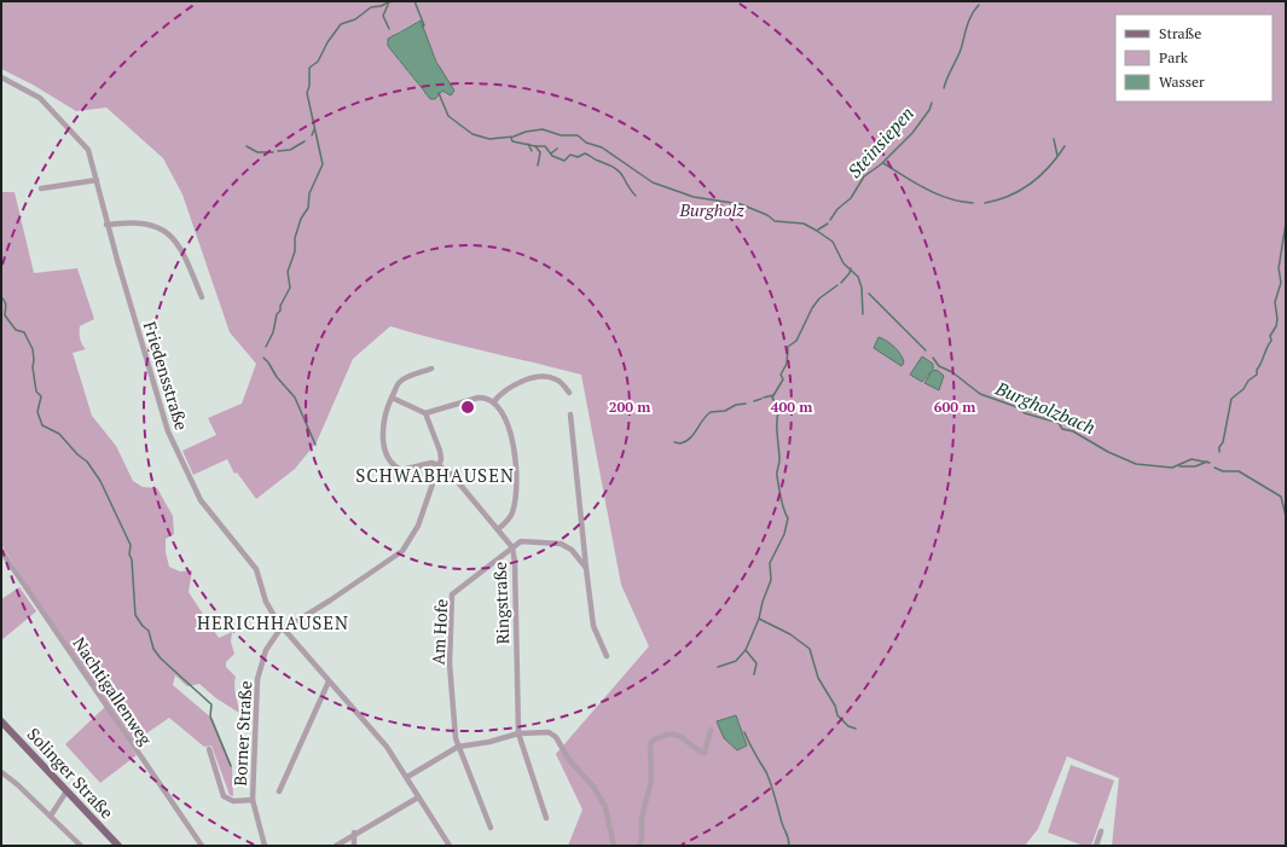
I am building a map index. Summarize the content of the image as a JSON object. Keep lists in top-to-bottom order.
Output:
{
  "streets": {
    "main road": ["Solinger Straße"],
    "street": [
      "Friedensstraße",
      "Ringstraße",
      "Am Hofe",
      "Nachtigallenweg",
      "Borner Straße"
    ]
  },
  "crossings": [
    ["Friedensstraße", "Borner Straße"],
    ["Ringstraße", "Am Hofe"]
  ],
  "districts": ["SCHWABHAUSEN", "HERICHHAUSEN"],
  "water": ["Steinsiepen", "Burgholzbach"],
  "parks": ["Burgholz"],
  "legend": ["Straße", "Park", "Wasser"],
  "rings": ["200 m", "400 m", "600 m"]
}
